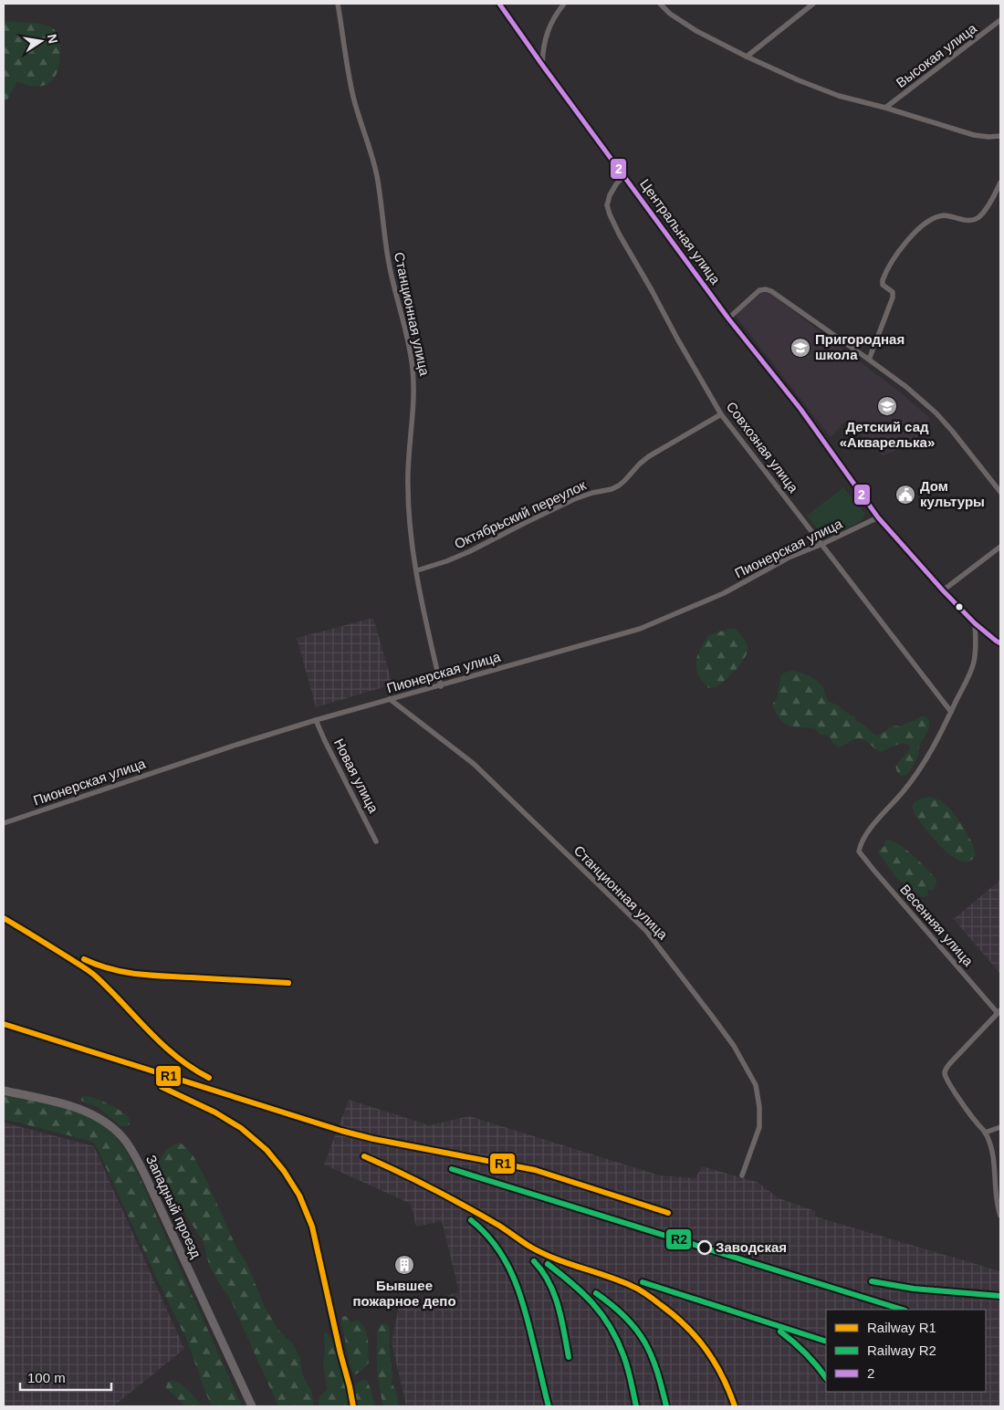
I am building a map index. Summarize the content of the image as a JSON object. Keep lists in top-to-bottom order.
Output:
{
  "streets": {
    "main road": ["Западный проезд"],
    "street": [
      "Высокая улица",
      "Центральная улица",
      "Станционная улица",
      "Совхозная улица",
      "Октябрьский переулок",
      "Пионерская улица",
      "Новая улица",
      "Весенняя улица"
    ]
  },
  "crossings": [
    ["Центральная улица", "Совхозная улица"],
    ["Центральная улица", "Пионерская улица"],
    ["Станционная улица", "Октябрьский переулок"],
    ["Станционная улица", "Пионерская улица"],
    ["Совхозная улица", "Октябрьский переулок"],
    ["Совхозная улица", "Пионерская улица"],
    ["Совхозная улица", "Весенняя улица"],
    ["Пионерская улица", "Новая улица"]
  ],
  "places": {
    "school or university": ["Пригородная школа", "Детский сад «Акварелька»"],
    "public building": ["Дом культуры"],
    "other": ["Заводская"],
    "building": ["Бывшее пожарное депо"]
  },
  "lines": ["transit line 2", "rail line R1", "rail line R2"],
  "legend": ["Railway R1", "Railway R2", "2"],
  "scale_bar": "100 m",
  "north": "right"
}
